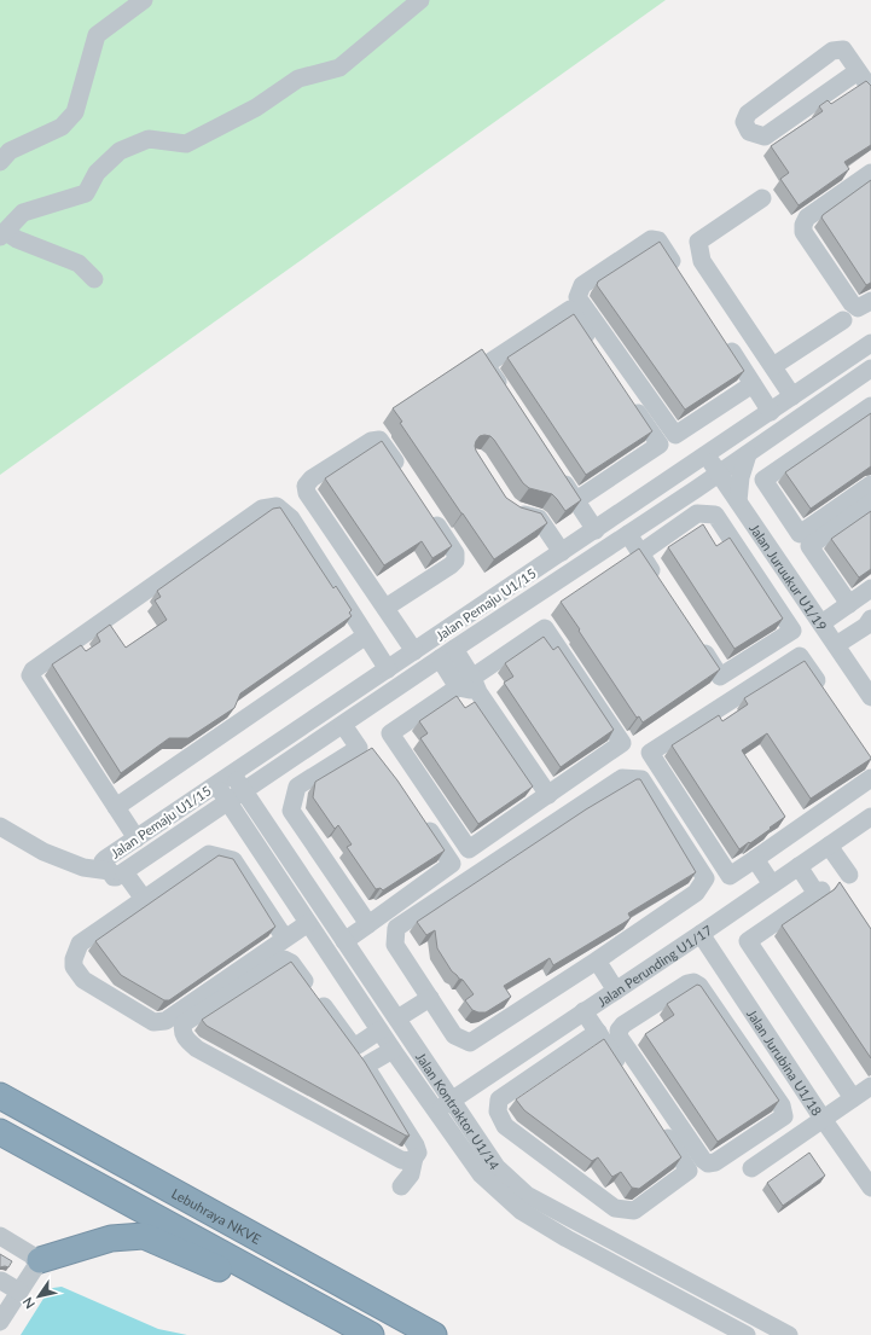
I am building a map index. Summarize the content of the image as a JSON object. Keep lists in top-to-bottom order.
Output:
{
  "streets": {
    "highway": ["Lebuhraya NKVE"],
    "street": [
      "Jalan Juruukur U1/19",
      "Jalan Pemaju U1/15",
      "Jalan Perunding U1/17",
      "Jalan Jurubina U1/18",
      "Jalan Kontraktor U1/14"
    ]
  },
  "crossings": [
    ["Jalan Juruukur U1/19", "Jalan Pemaju U1/15"],
    ["Jalan Pemaju U1/15", "Jalan Kontraktor U1/14"],
    ["Jalan Perunding U1/17", "Jalan Jurubina U1/18"],
    ["Jalan Perunding U1/17", "Jalan Kontraktor U1/14"]
  ],
  "north": "bottom left"
}
